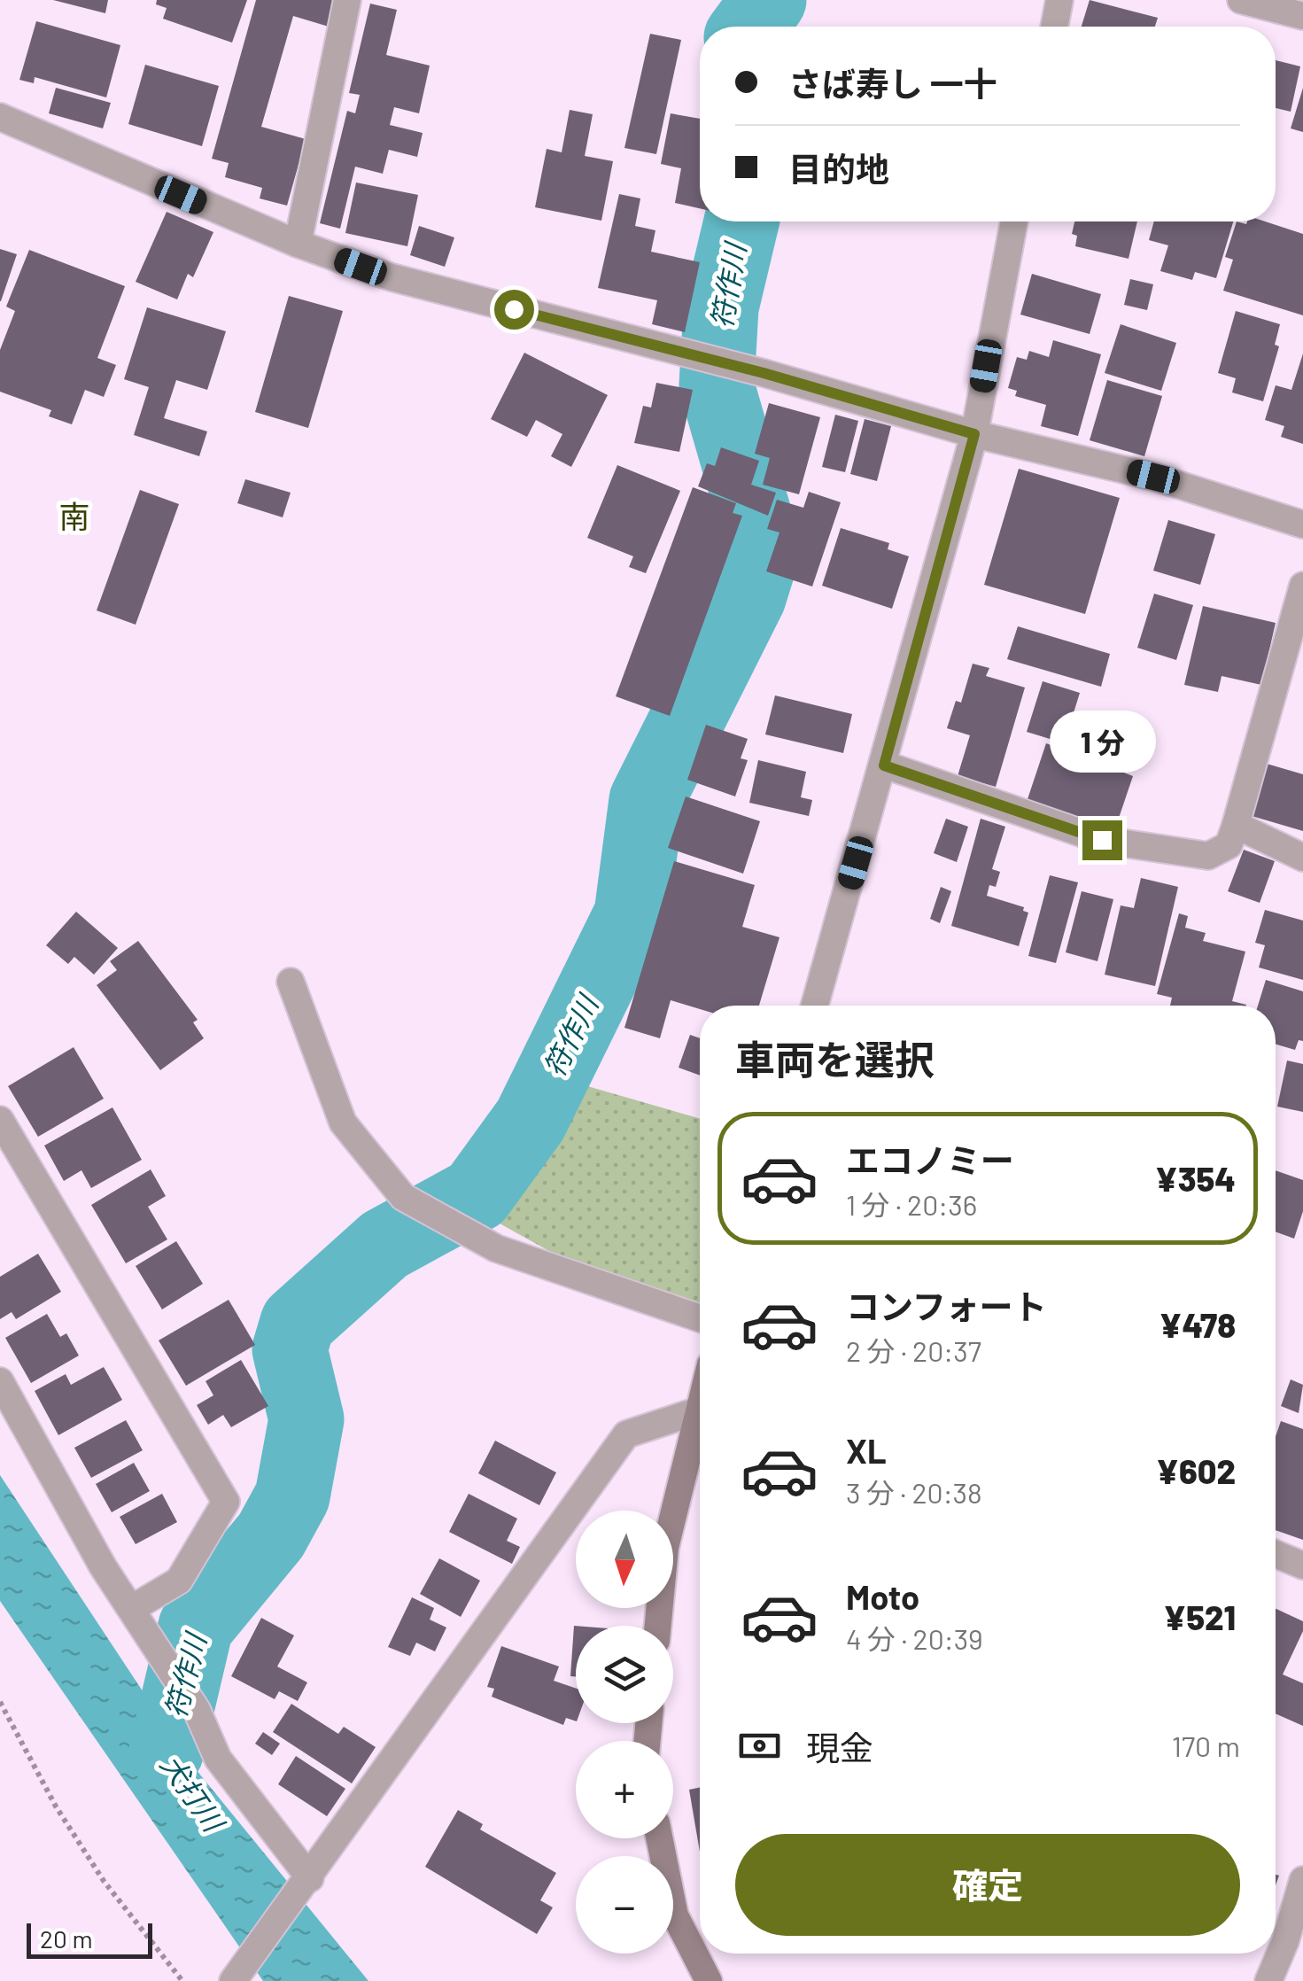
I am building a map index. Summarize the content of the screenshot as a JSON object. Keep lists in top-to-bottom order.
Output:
{
  "districts": ["南"],
  "water": ["符作川", "犬打川"],
  "scale_bar": "20 m",
  "north": "bottom",
  "page": {
    "banner": ["さば寿し 一十", "目的地"],
    "bubble": "1 分",
    "heading": "車両を選択",
    "list": [
      {
        "name": "エコノミー",
        "note": "1 分 · 20:36",
        "value": "¥354"
      },
      {
        "name": "コンフォート",
        "note": "2 分 · 20:37",
        "value": "¥478"
      },
      {
        "name": "XL",
        "note": "3 分 · 20:38",
        "value": "¥602"
      },
      {
        "name": "Moto",
        "note": "4 分 · 20:39",
        "value": "¥521"
      }
    ],
    "map_buttons": ["+", "−"],
    "pay": ["現金", "170 m"],
    "buttons": "確定",
    "scale": "20 m"
  }
}
